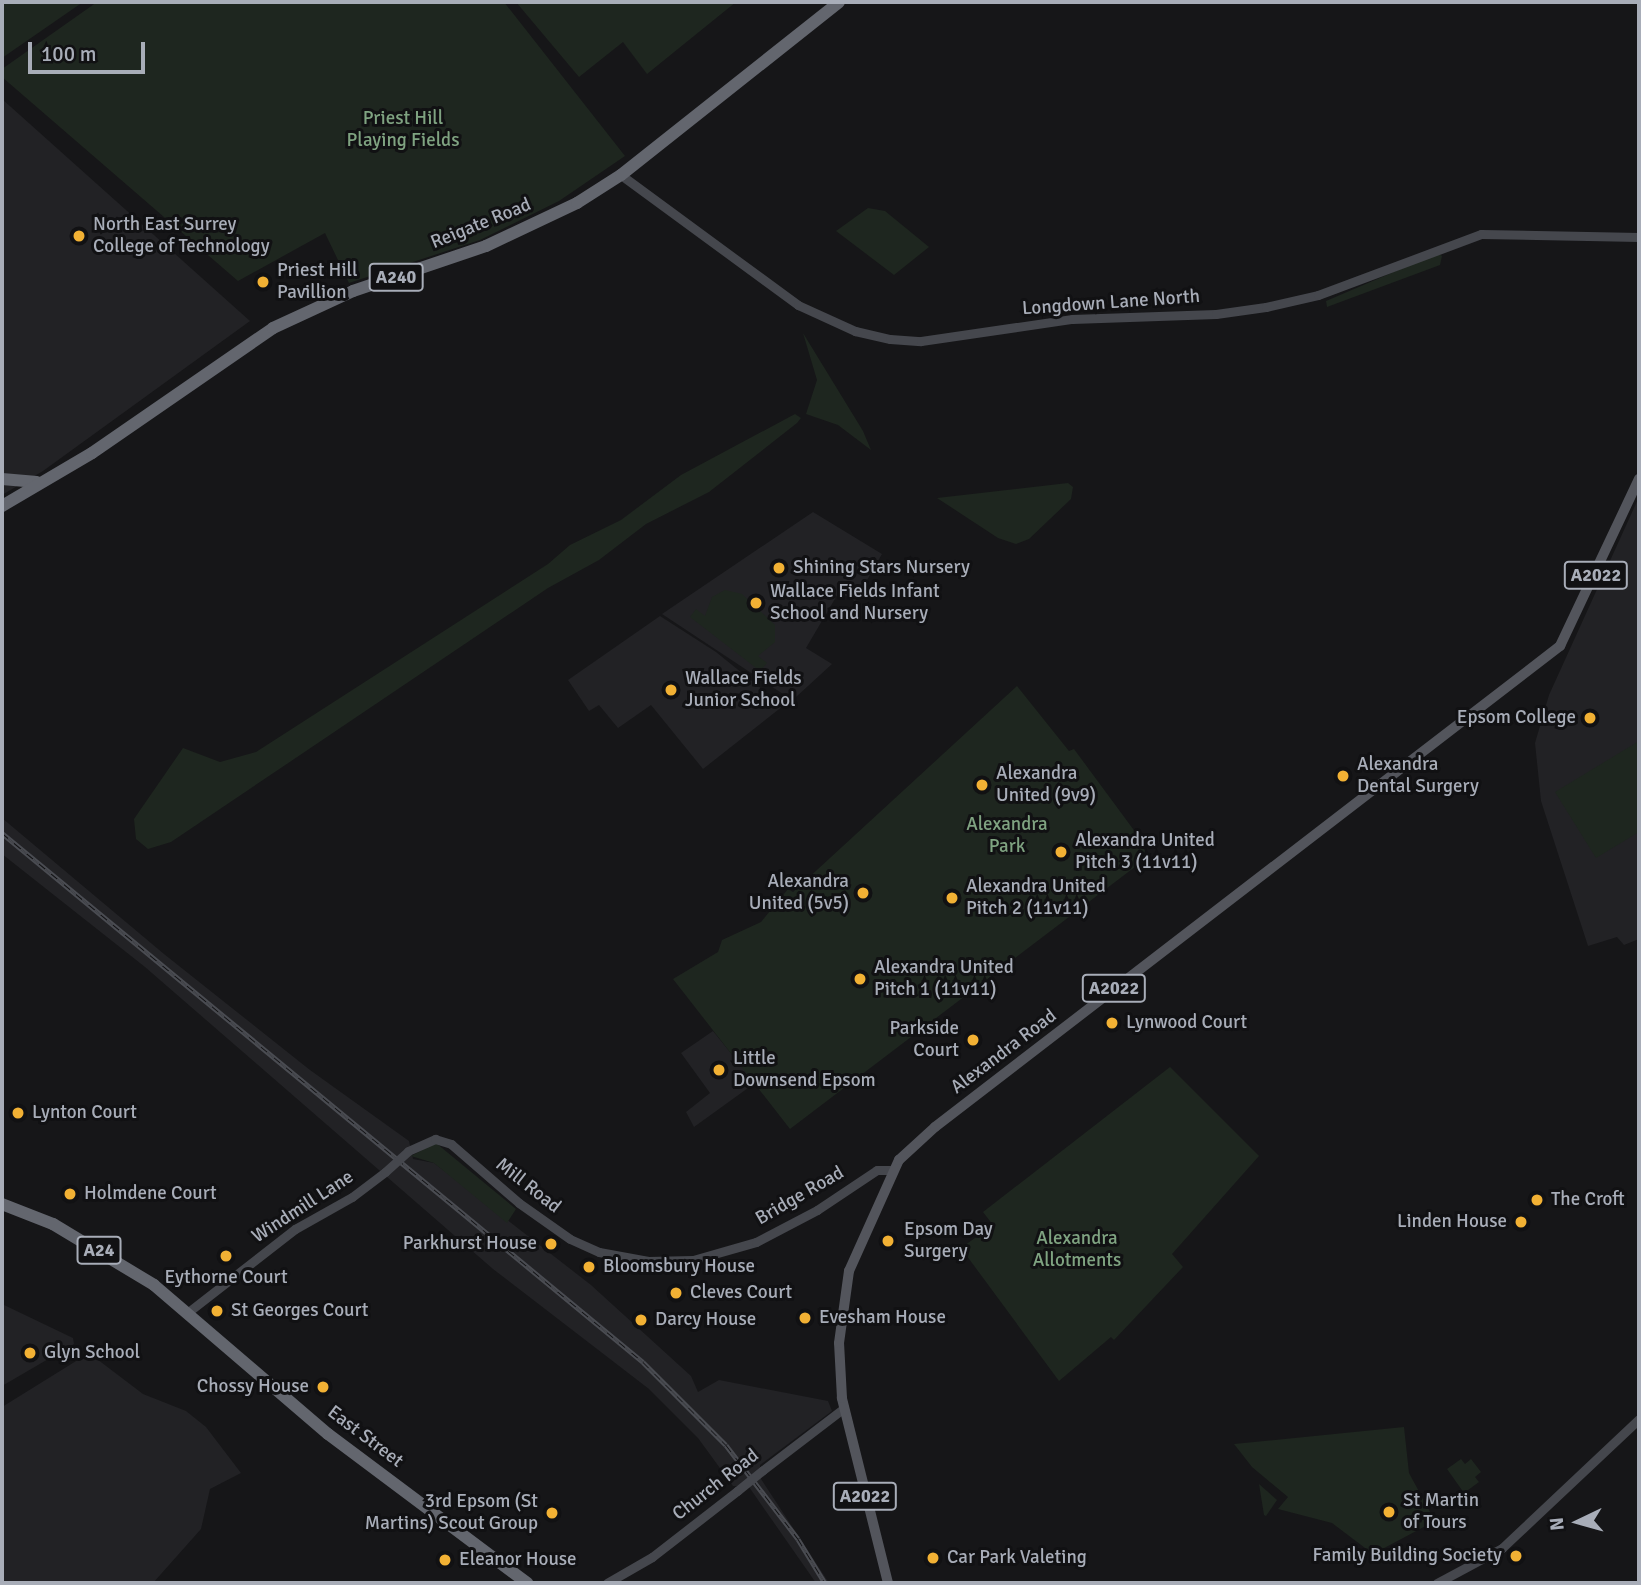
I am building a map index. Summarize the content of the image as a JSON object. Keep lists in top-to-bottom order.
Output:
{
  "streets": {
    "highway": [
      "Reigate Road",
      "A240",
      "A24",
      "East Street"
    ],
    "main road": ["A2022", "Alexandra Road"],
    "street": [
      "Longdown Lane North",
      "Mill Road",
      "Bridge Road",
      "Windmill Lane",
      "Church Road"
    ]
  },
  "crossings": [
    ["Reigate Road", "Longdown Lane North"],
    ["A2022", "Alexandra Road"],
    ["A2022", "Church Road"],
    ["Alexandra Road", "Bridge Road"],
    ["Alexandra Road", "Church Road"],
    ["Mill Road", "Bridge Road"],
    ["Mill Road", "Windmill Lane"],
    ["Windmill Lane", "A24"],
    ["Windmill Lane", "East Street"],
    ["A24", "East Street"]
  ],
  "parks": ["Priest Hill Playing Fields", "Alexandra Park", "Alexandra Allotments"],
  "places": [
    "North East Surrey College of Technology",
    "Priest Hill Pavillion",
    "Shining Stars Nursery",
    "Wallace Fields Infant School and Nursery",
    "Wallace Fields Junior School",
    "Epsom College",
    "Alexandra Dental Surgery",
    "Alexandra United (9v9)",
    "Alexandra United Pitch 3 (11v11)",
    "Alexandra United (5v5)",
    "Alexandra United Pitch 2 (11v11)",
    "Alexandra United Pitch 1 (11v11)",
    "Lynwood Court",
    "Parkside Court",
    "Little Downsend Epsom",
    "Lynton Court",
    "Holmdene Court",
    "The Croft",
    "Linden House",
    "Epsom Day Surgery",
    "Parkhurst House",
    "Eythorne Court",
    "Bloomsbury House",
    "Cleves Court",
    "St Georges Court",
    "Evesham House",
    "Darcy House",
    "Glyn School",
    "Chossy House",
    "St Martin of Tours",
    "3rd Epsom (St Martins) Scout Group",
    "Family Building Society",
    "Car Park Valeting",
    "Eleanor House"
  ],
  "scale_bar": "100 m",
  "north": "left"
}
